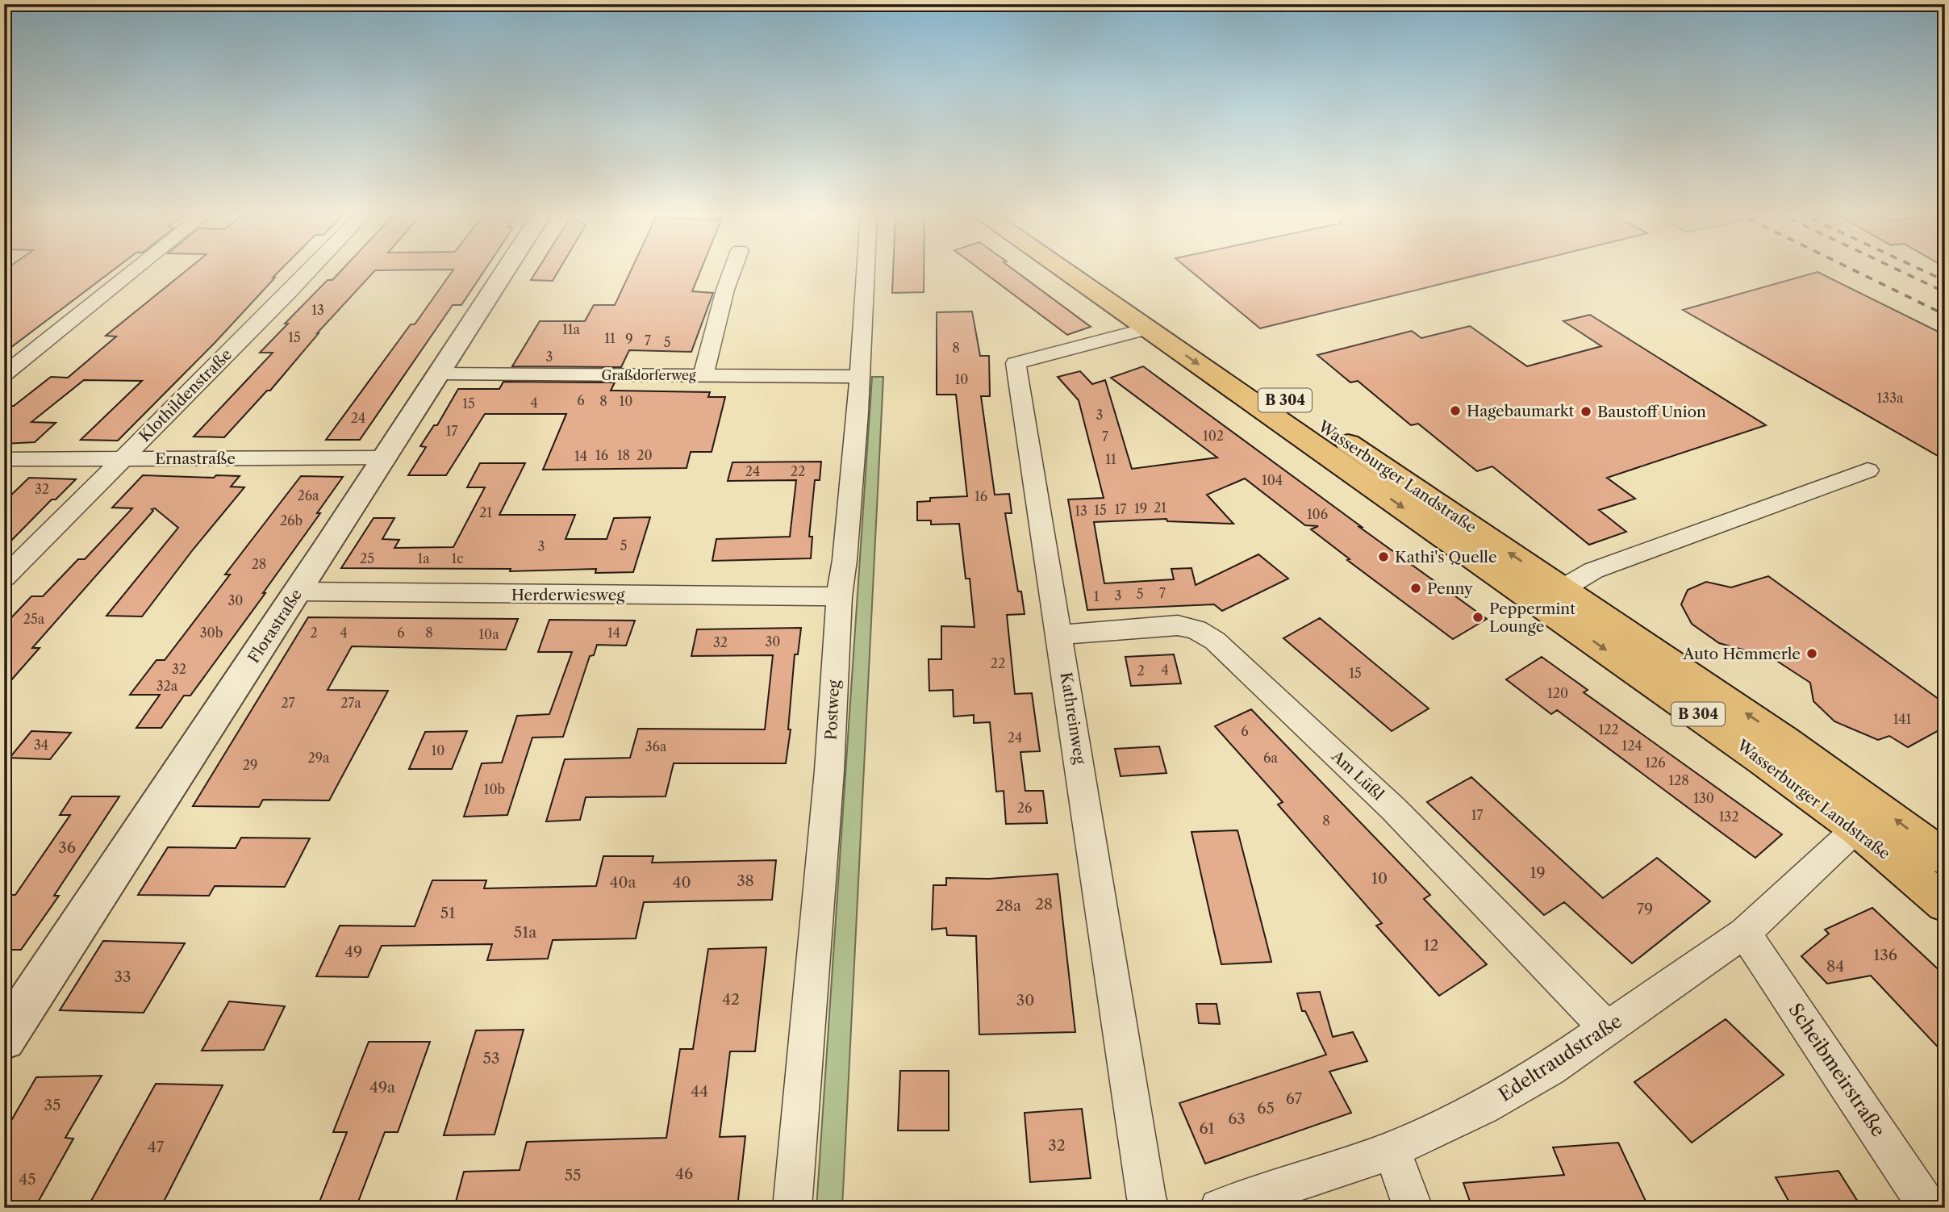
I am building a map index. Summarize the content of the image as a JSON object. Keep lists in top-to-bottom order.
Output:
{
  "streets": {
    "main road": ["B 304", "Wasserburger Landstraße"],
    "street": [
      "Graßdorferweg",
      "Klothildenstraße",
      "Ernastraße",
      "Herderwiesweg",
      "Florastraße",
      "Postweg",
      "Kathreinweg",
      "Am Lüßl",
      "Edeltraudstraße",
      "Scheibmeirstraße"
    ]
  },
  "crossings": [
    ["Graßdorferweg", "Florastraße"],
    ["Graßdorferweg", "Postweg"],
    ["Klothildenstraße", "Ernastraße"],
    ["Ernastraße", "Florastraße"],
    ["Wasserburger Landstraße", "Kathreinweg"],
    ["Wasserburger Landstraße", "Edeltraudstraße"],
    ["Herderwiesweg", "Florastraße"],
    ["Herderwiesweg", "Postweg"],
    ["Kathreinweg", "Am Lüßl"],
    ["Am Lüßl", "Edeltraudstraße"],
    ["Edeltraudstraße", "Scheibmeirstraße"]
  ],
  "places": [
    "Hagebaumarkt",
    "Baustoff Union",
    "Kathi's Quelle",
    "Penny",
    "Peppermint Lounge",
    "Auto Hemmerle"
  ],
  "house_numbers": [
    "13",
    "11a",
    "15",
    "11",
    "9",
    "7",
    "5",
    "8",
    "3",
    "10",
    "133a",
    "6",
    "8",
    "10",
    "4",
    "15",
    "3",
    "24",
    "17",
    "102",
    "7",
    "16",
    "18",
    "20",
    "14",
    "11",
    "24",
    "22",
    "104",
    "32",
    "26a",
    "16",
    "21",
    "19",
    "17",
    "15",
    "13",
    "21",
    "106",
    "26b",
    "5",
    "3",
    "25",
    "1a",
    "1c",
    "28",
    "7",
    "5",
    "3",
    "1",
    "30",
    "25a",
    "30b",
    "2",
    "4",
    "6",
    "8",
    "14",
    "10a",
    "30",
    "32",
    "22",
    "32",
    "4",
    "2",
    "15",
    "32a",
    "120",
    "27",
    "27a",
    "141",
    "122",
    "6",
    "24",
    "34",
    "124",
    "36a",
    "10",
    "29a",
    "6a",
    "126",
    "29",
    "128",
    "10b",
    "130",
    "26",
    "17",
    "132",
    "8",
    "36",
    "19",
    "10",
    "38",
    "40a",
    "40",
    "28",
    "28a",
    "79",
    "51",
    "51a",
    "12",
    "49",
    "136",
    "84",
    "33",
    "42",
    "30",
    "53",
    "49a",
    "44",
    "67",
    "35",
    "65",
    "63",
    "61",
    "32",
    "47",
    "46",
    "55",
    "45"
  ]
}
